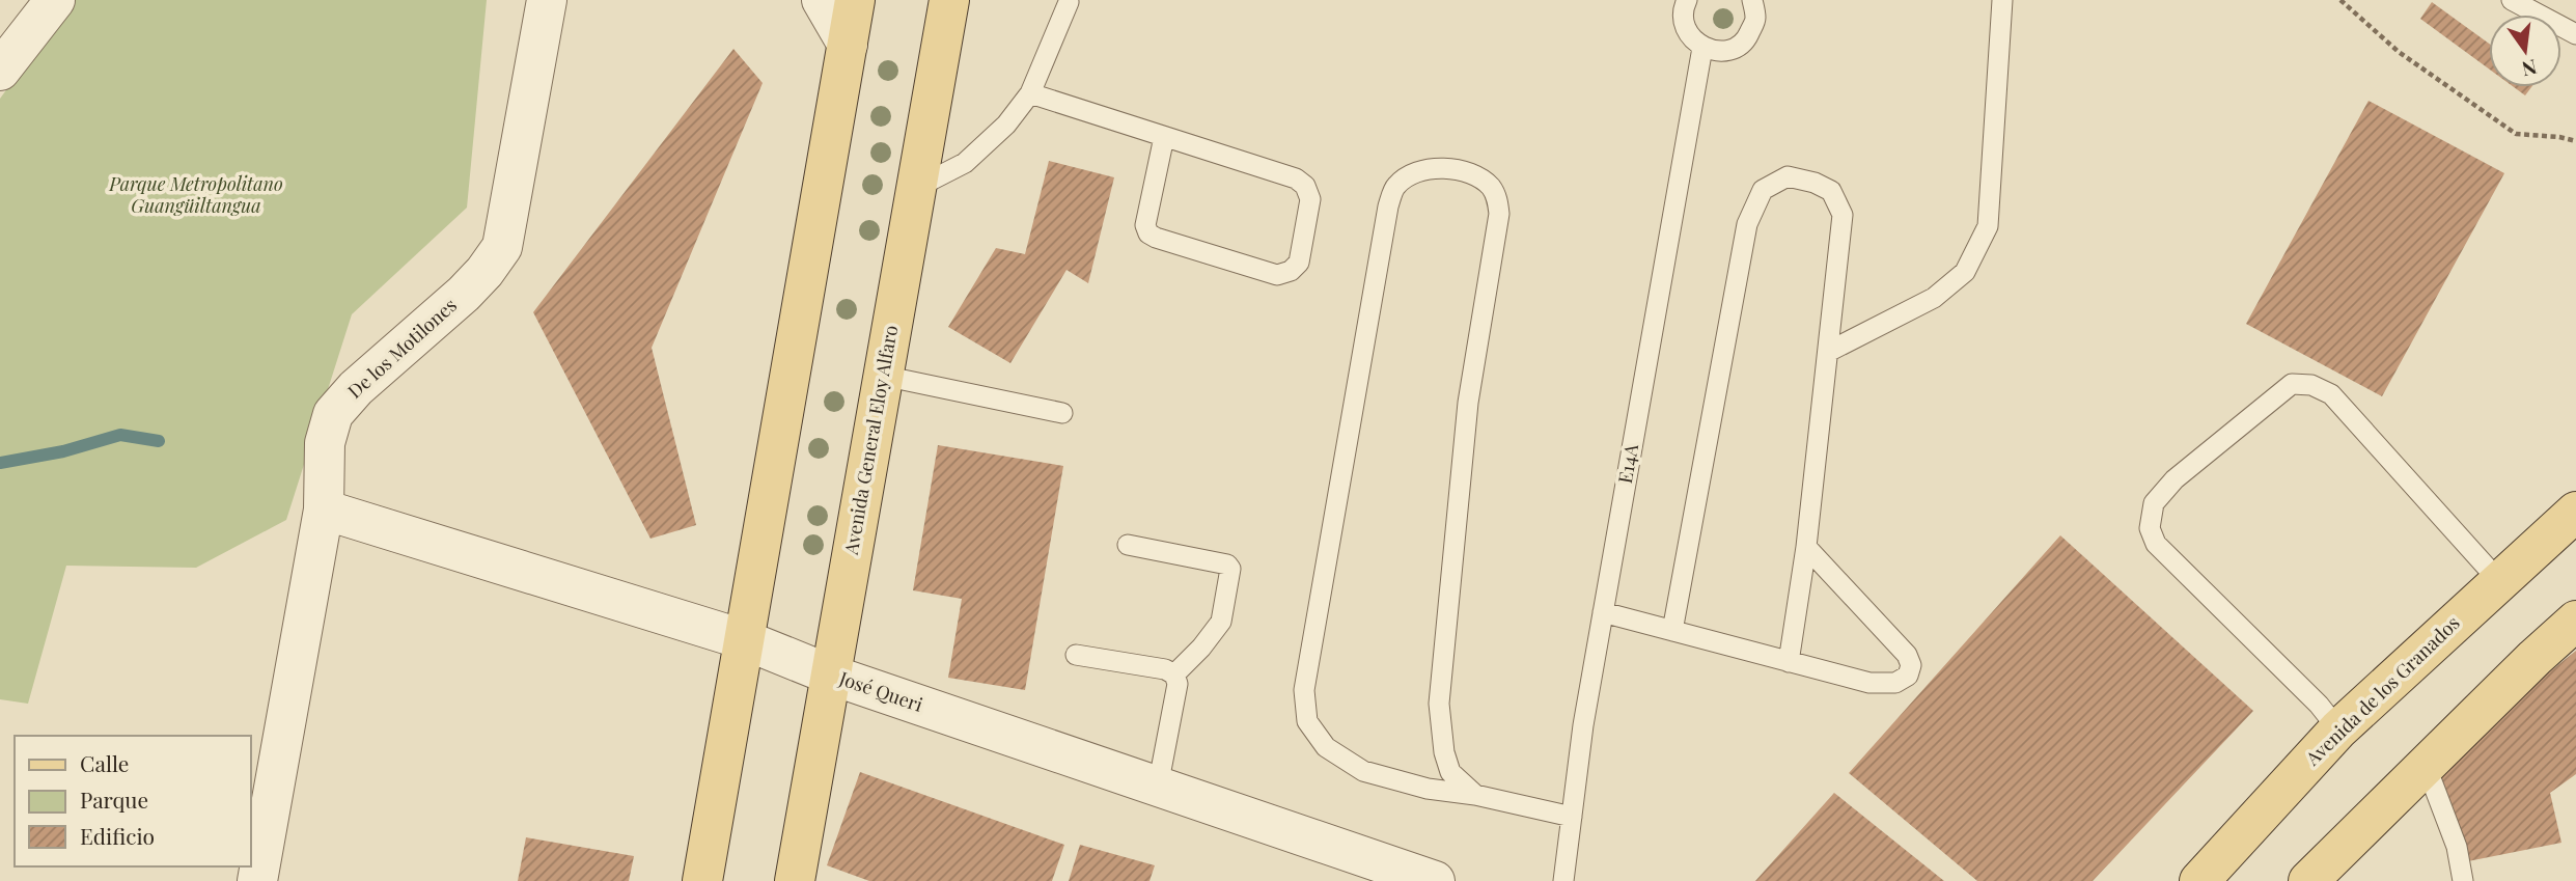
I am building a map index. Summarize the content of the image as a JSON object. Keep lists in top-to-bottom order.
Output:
{
  "streets": {
    "main road": ["Avenida General Eloy Alfaro", "Avenida de los Granados"],
    "street": ["De los Motilones", "José Queri"],
    "lane": ["E14A"]
  },
  "crossings": [
    ["De los Motilones", "José Queri"],
    ["Avenida General Eloy Alfaro", "José Queri"]
  ],
  "parks": ["Parque Metropolitano Guangüiltangua"],
  "legend": ["Calle", "Parque", "Edificio"],
  "north": "bottom"
}
